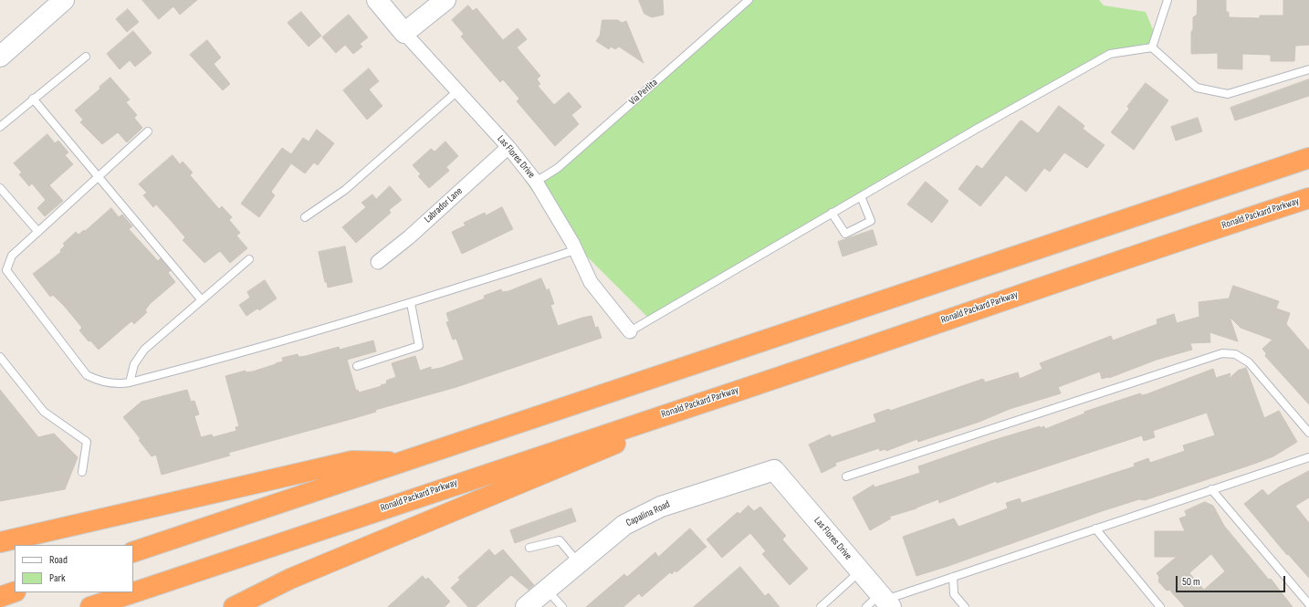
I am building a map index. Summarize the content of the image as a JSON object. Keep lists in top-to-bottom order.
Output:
{
  "streets": {
    "highway": ["Ronald Packard Parkway"],
    "street": ["Las Flores Drive", "Labrador Lane", "Capalina Road"],
    "lane": ["Via Perlita"]
  },
  "crossings": [
    ["Via Perlita", "Las Flores Drive"],
    ["Las Flores Drive", "Labrador Lane"],
    ["Las Flores Drive", "Capalina Road"]
  ],
  "legend": ["Road", "Park"],
  "scale_bar": "50 m"
}
